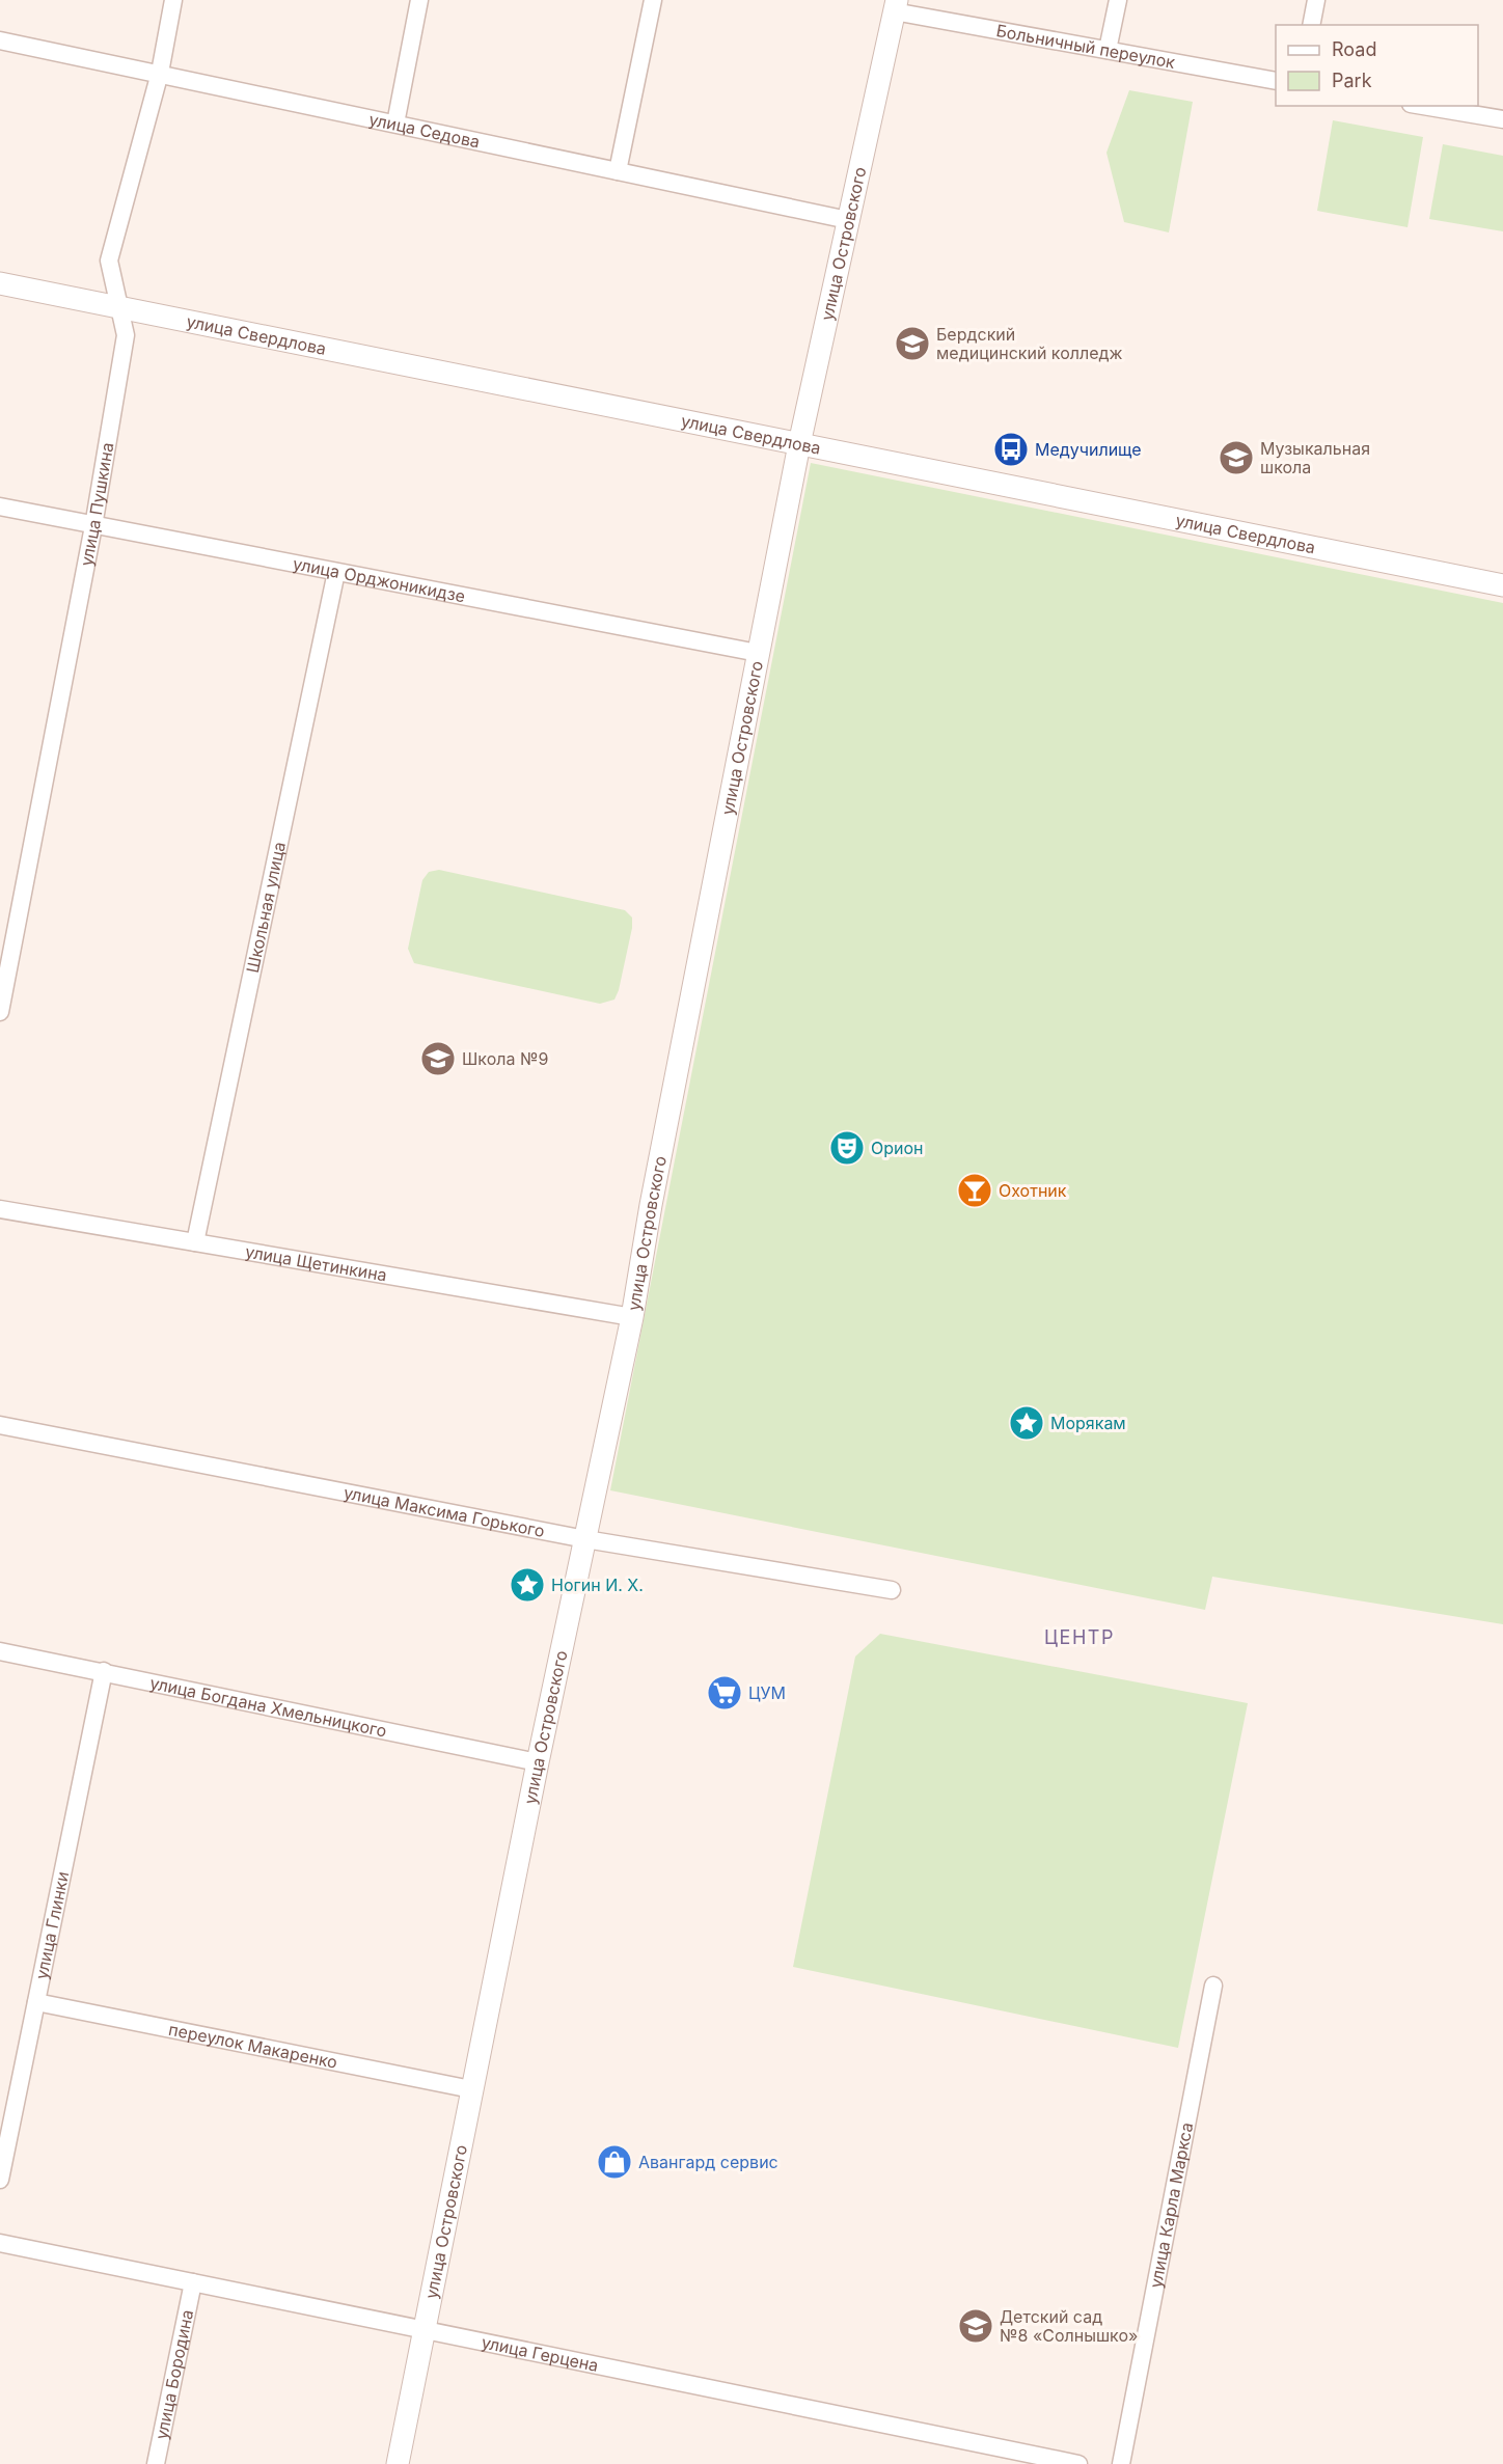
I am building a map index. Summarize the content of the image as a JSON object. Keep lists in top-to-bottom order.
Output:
{
  "streets": {
    "street": [
      "Больничный переулок",
      "улица Седова",
      "улица Островского",
      "улица Свердлова",
      "улица Пушкина",
      "улица Орджоникидзе",
      "Школьная улица",
      "улица Щетинкина",
      "улица Максима Горького",
      "улица Богдана Хмельницкого",
      "улица Глинки",
      "переулок Макаренко",
      "улица Карла Маркса",
      "улица Герцена",
      "улица Бородина"
    ]
  },
  "crossings": [
    ["Больничный переулок", "улица Островского"],
    ["улица Седова", "улица Островского"],
    ["улица Седова", "улица Пушкина"],
    ["улица Островского", "улица Свердлова"],
    ["улица Островского", "улица Орджоникидзе"],
    ["улица Островского", "улица Щетинкина"],
    ["улица Островского", "улица Максима Горького"],
    ["улица Островского", "улица Богдана Хмельницкого"],
    ["улица Островского", "переулок Макаренко"],
    ["улица Островского", "улица Герцена"],
    ["улица Свердлова", "улица Пушкина"],
    ["улица Пушкина", "улица Орджоникидзе"],
    ["улица Орджоникидзе", "Школьная улица"],
    ["Школьная улица", "улица Щетинкина"],
    ["улица Богдана Хмельницкого", "улица Глинки"],
    ["улица Глинки", "переулок Макаренко"],
    ["улица Герцена", "улица Бородина"]
  ],
  "districts": ["ЦЕНТР"],
  "places": {
    "school or university": [
      "Бердский медицинский колледж",
      "Музыкальная школа",
      "Школа №9",
      "Детский сад №8 «Солнышко»"
    ],
    "bus stop": ["Медучилище"],
    "theatre": ["Орион"],
    "bar": ["Охотник"],
    "place": ["Морякам", "Ногин И. Х."],
    "supermarket": ["ЦУМ"],
    "shop": ["Авангард сервис"]
  },
  "legend": ["Road", "Park"]
}
